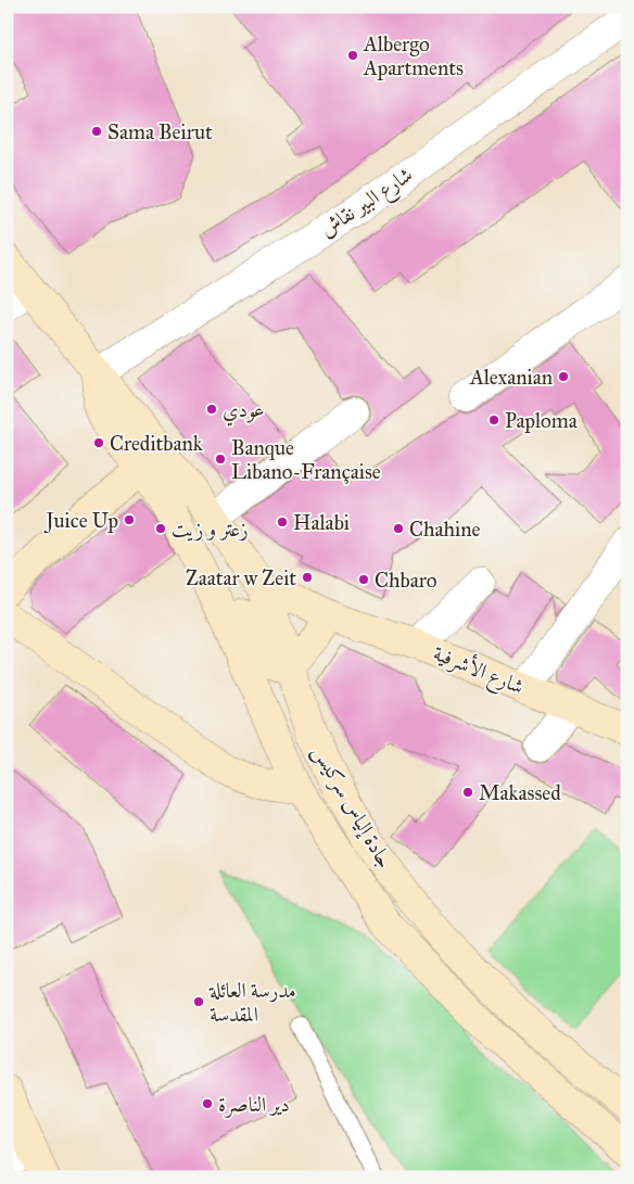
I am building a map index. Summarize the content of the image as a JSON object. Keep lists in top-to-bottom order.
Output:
{
  "streets": {
    "main road": ["شارع الأشرفية", "جادة إلياس سركيس"],
    "street": ["شارع البير نقاش"]
  },
  "crossings": [
    ["شارع البير نقاش", "جادة إلياس سركيس"],
    ["شارع الأشرفية", "جادة إلياس سركيس"]
  ],
  "places": [
    "Albergo Apartments",
    "Sama Beirut",
    "Alexanian",
    "عودي",
    "Paploma",
    "Creditbank",
    "Banque Libano-Française",
    "Juice Up",
    "Halabi",
    "زعتر و زيت",
    "Chahine",
    "Zaatar w Zeit",
    "Chbaro",
    "Makassed",
    "مدرسة العائلة المقدسة",
    "دير الناصرة"
  ]
}
